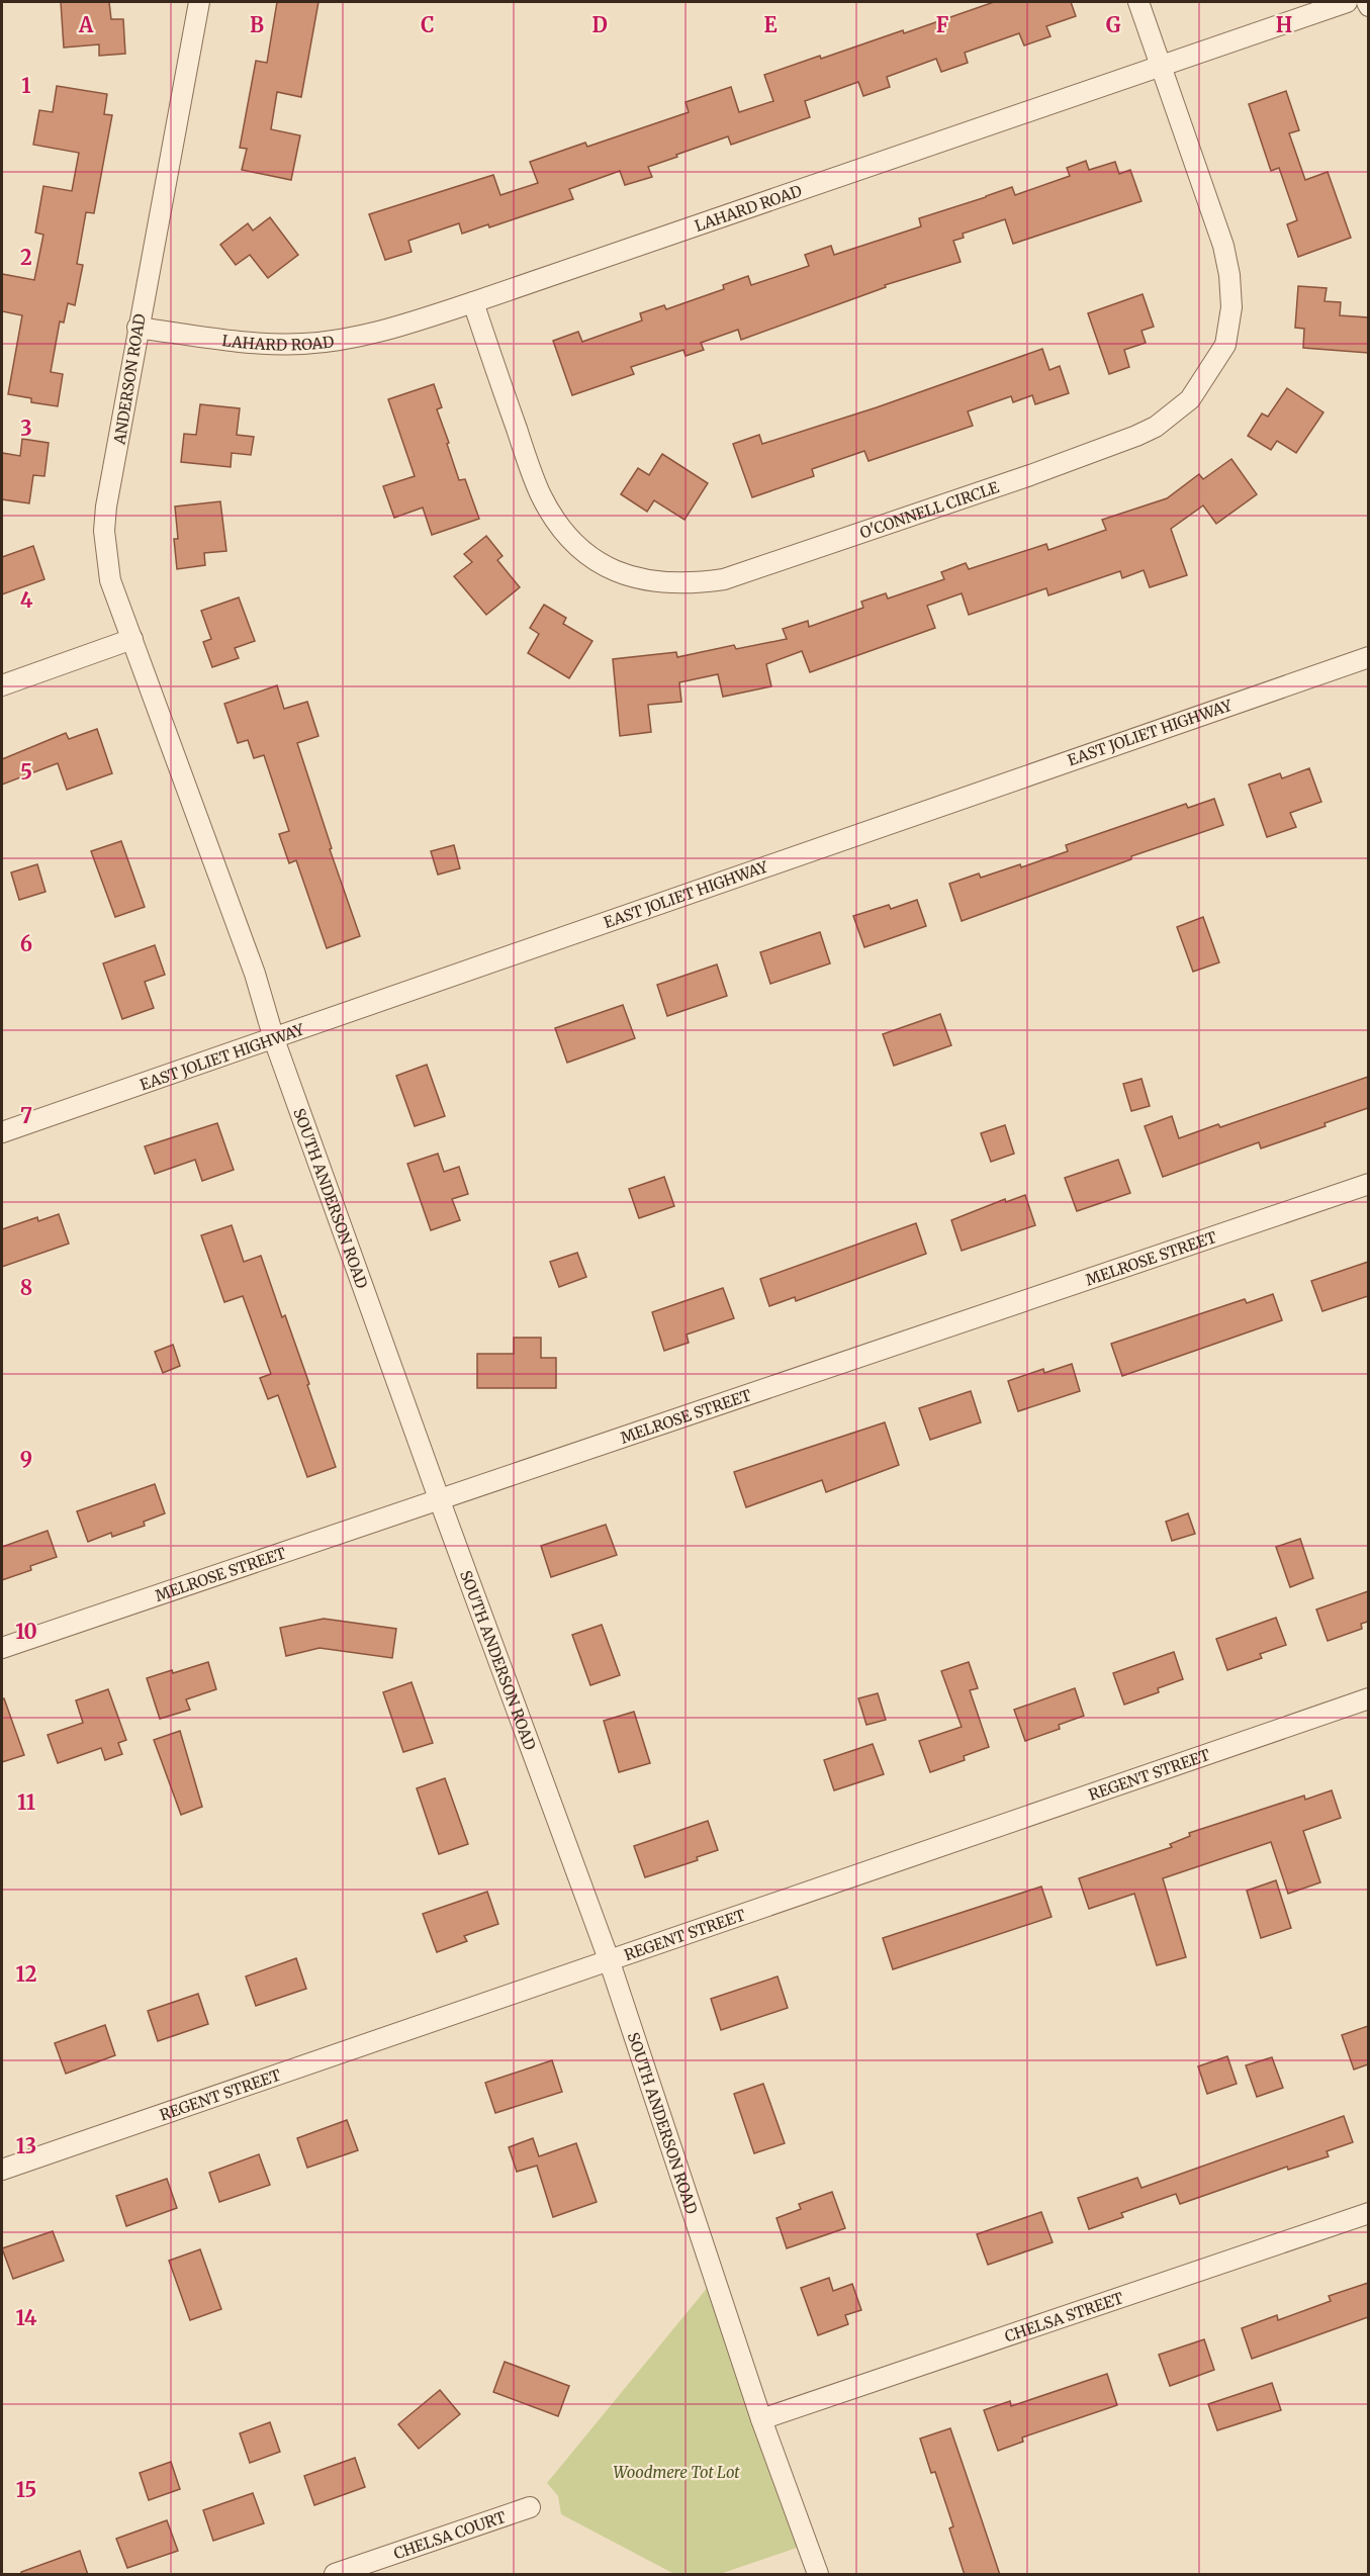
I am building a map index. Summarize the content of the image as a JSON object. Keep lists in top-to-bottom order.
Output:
{
  "streets": {
    "street": [
      "LAHARD ROAD",
      "ANDERSON ROAD",
      "O'CONNELL CIRCLE",
      "EAST JOLIET HIGHWAY",
      "SOUTH ANDERSON ROAD",
      "MELROSE STREET",
      "REGENT STREET",
      "CHELSA STREET",
      "CHELSA COURT"
    ]
  },
  "crossings": [
    ["LAHARD ROAD", "ANDERSON ROAD"],
    ["LAHARD ROAD", "O'CONNELL CIRCLE"],
    ["ANDERSON ROAD", "SOUTH ANDERSON ROAD"],
    ["EAST JOLIET HIGHWAY", "SOUTH ANDERSON ROAD"],
    ["SOUTH ANDERSON ROAD", "MELROSE STREET"],
    ["SOUTH ANDERSON ROAD", "REGENT STREET"],
    ["SOUTH ANDERSON ROAD", "CHELSA STREET"]
  ],
  "parks": ["Woodmere Tot Lot"],
  "grid": {
    "columns": [
      "A",
      "B",
      "C",
      "D",
      "E",
      "F",
      "G",
      "H"
    ],
    "rows": [
      "1",
      "2",
      "3",
      "4",
      "5",
      "6",
      "7",
      "8",
      "9",
      "10",
      "11",
      "12",
      "13",
      "14",
      "15"
    ]
  }
}
